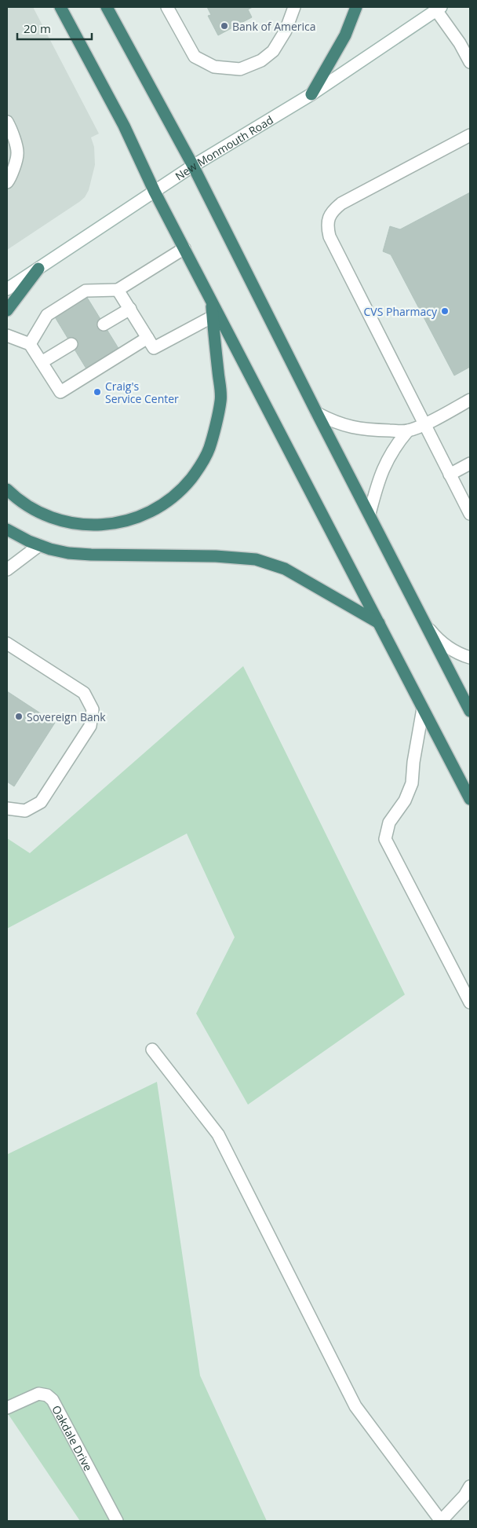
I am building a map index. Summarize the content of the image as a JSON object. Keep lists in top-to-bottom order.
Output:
{
  "streets": {
    "main road": ["New Monmouth Road", "Oakdale Drive"]
  },
  "places": [
    "Bank of America",
    "CVS Pharmacy",
    "Craig's Service Center",
    "Sovereign Bank"
  ],
  "scale_bar": "20 m"
}
